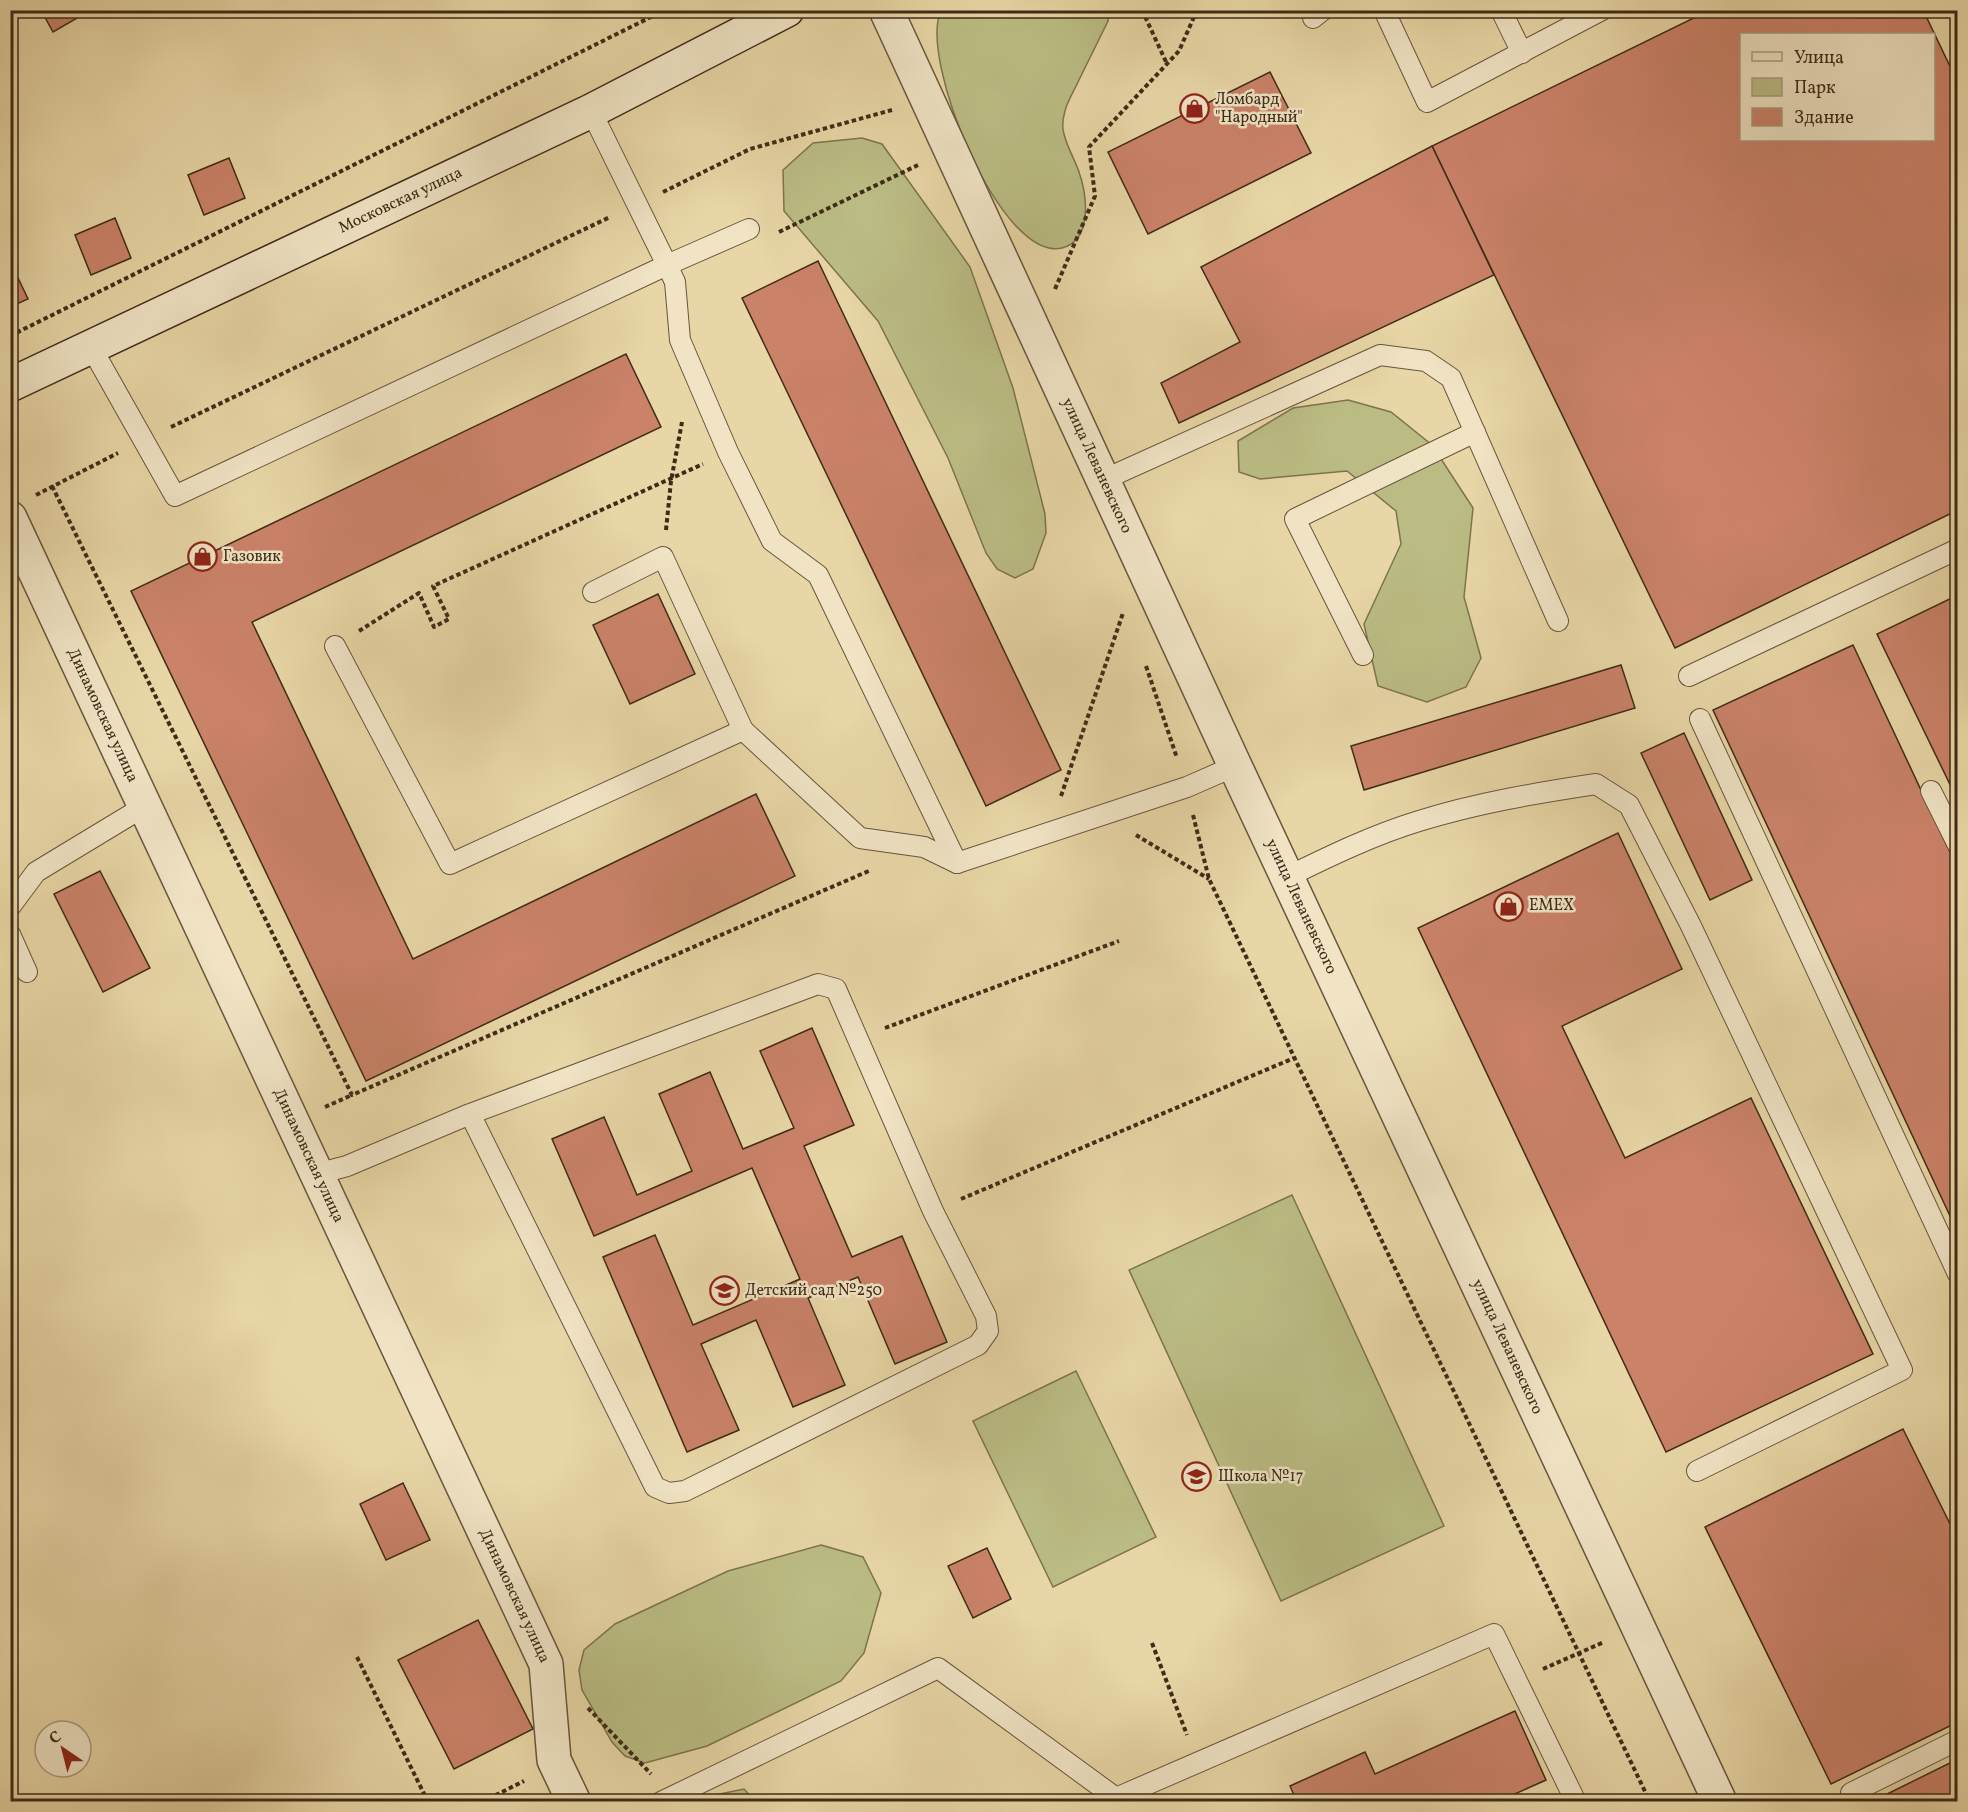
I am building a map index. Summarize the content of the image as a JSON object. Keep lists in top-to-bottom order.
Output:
{
  "streets": {
    "street": ["Московская улица", "улица Леваневского", "Динамовская улица"]
  },
  "places": {
    "shop": ["Ломбард \"Народный\"", "Газовик", "EMEX"],
    "school or university": ["Детский сад №250", "Школа №17"]
  },
  "legend": ["Улица", "Парк", "Здание"],
  "north": "top left"
}
